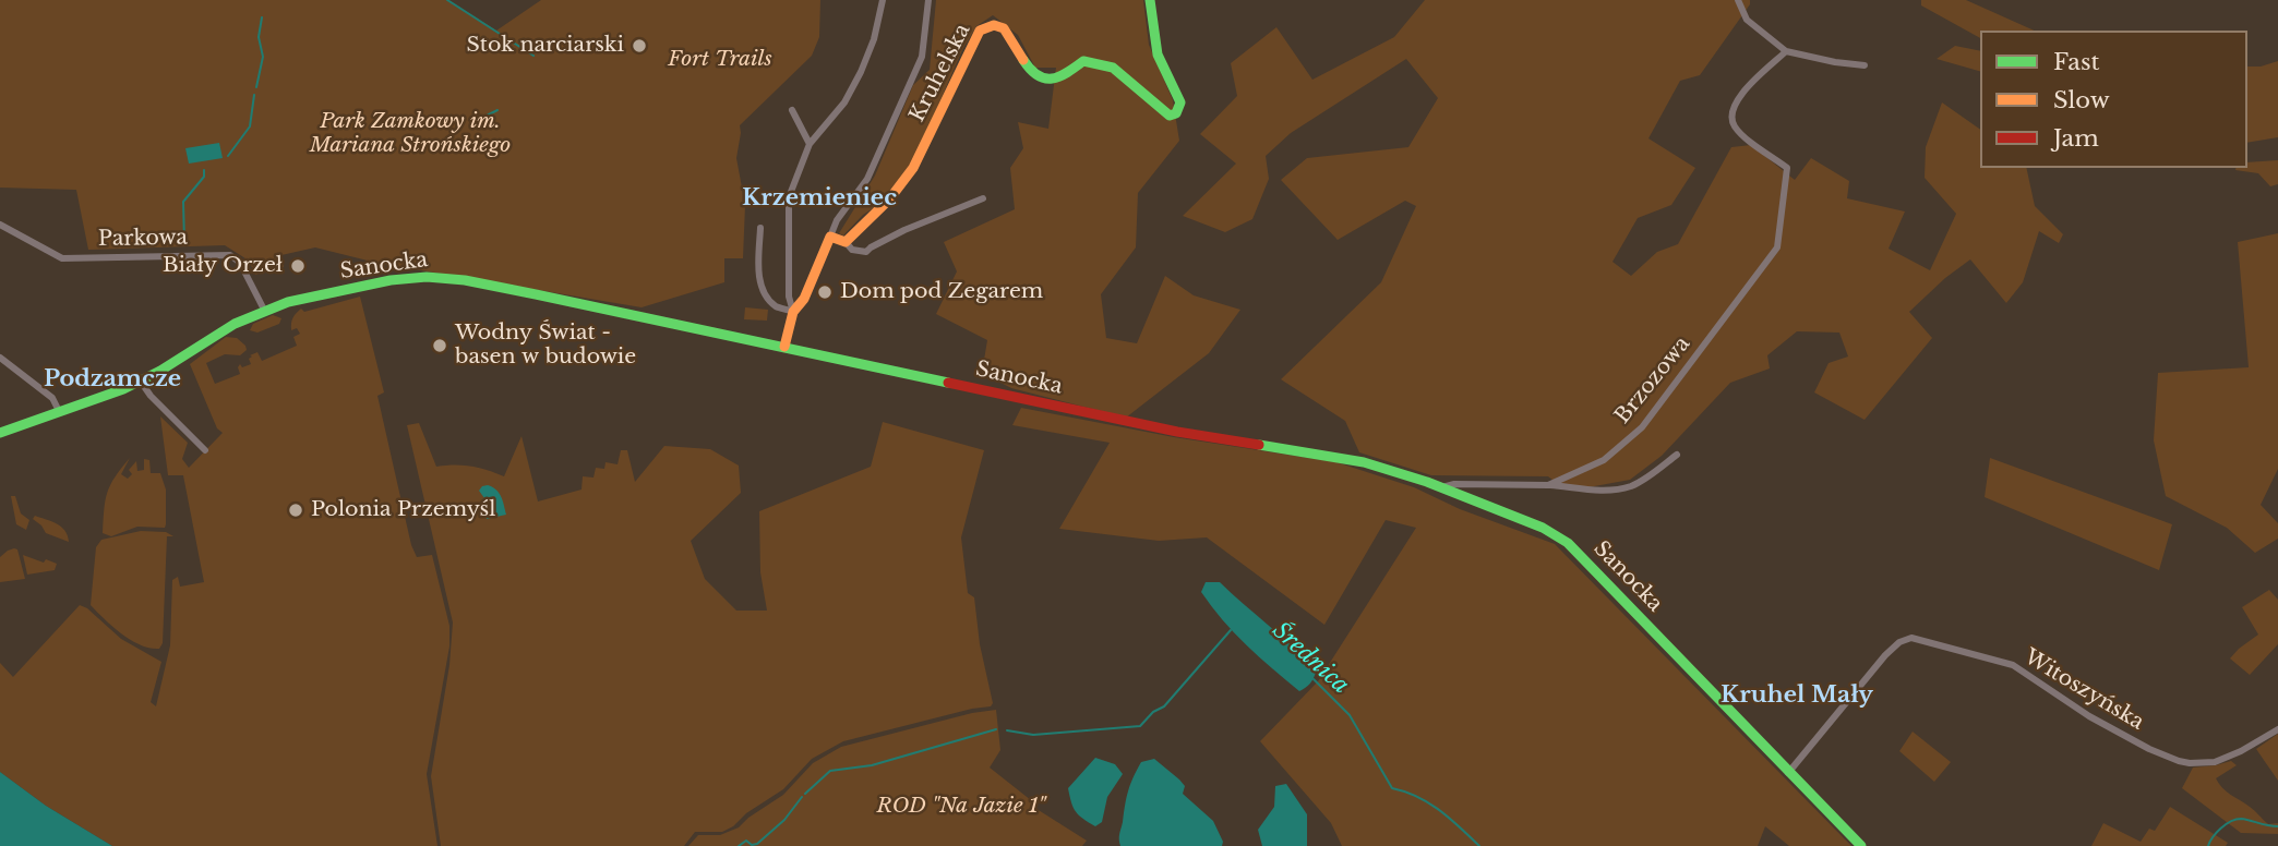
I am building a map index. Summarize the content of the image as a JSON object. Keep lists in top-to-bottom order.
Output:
{
  "streets": {
    "main road": ["Kruhelska", "Sanocka"],
    "street": ["Parkowa", "Brzozowa", "Witoszyńska"]
  },
  "crossings": [
    ["Kruhelska", "Sanocka"],
    ["Parkowa", "Sanocka"],
    ["Sanocka", "Brzozowa"],
    ["Sanocka", "Witoszyńska"]
  ],
  "districts": ["Krzemieniec", "Podzamcze", "Kruhel Mały"],
  "water": ["Średnica"],
  "parks": ["Fort Trails", "Park Zamkowy im. Mariana Strońskiego", "ROD \"Na Jazie 1\""],
  "places": [
    "Stok narciarski",
    "Biały Orzeł",
    "Dom pod Zegarem",
    "Wodny Świat - basen w budowie",
    "Polonia Przemyśl"
  ],
  "legend": ["Fast", "Slow", "Jam"]
}
